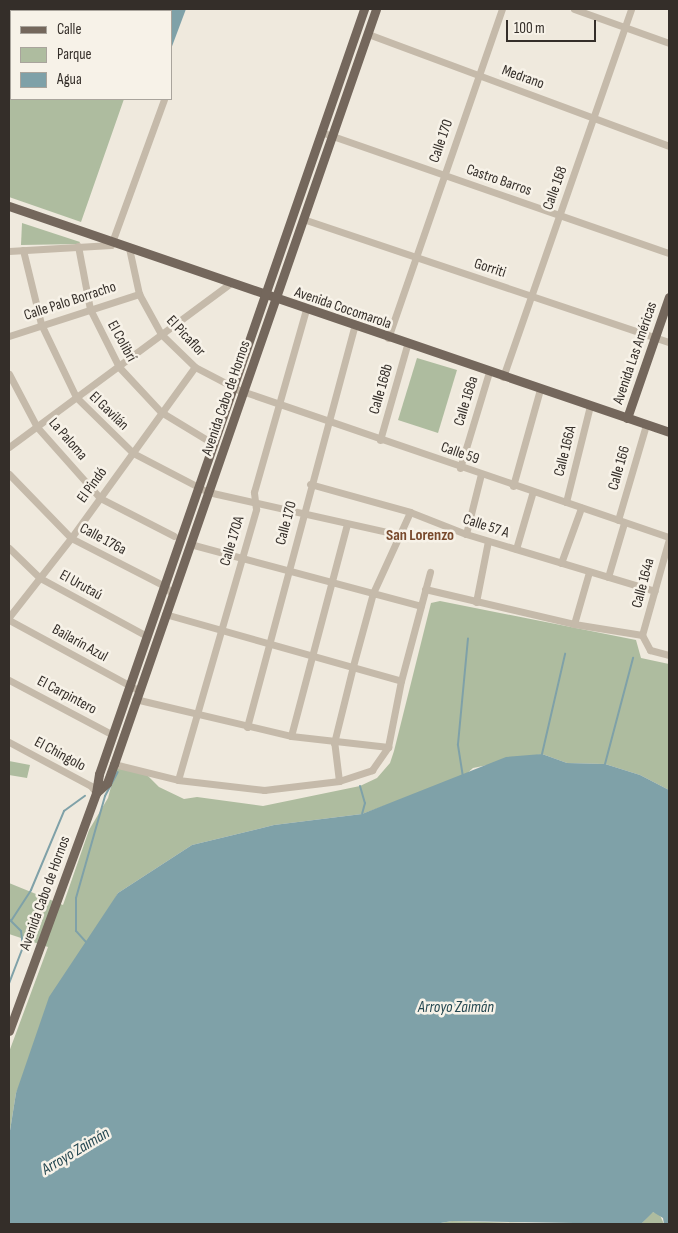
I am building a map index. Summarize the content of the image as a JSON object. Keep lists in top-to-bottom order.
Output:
{
  "streets": {
    "main road": ["Avenida Cocomarola", "Avenida Las Américas", "Avenida Cabo de Hornos"],
    "street": [
      "Medrano",
      "Calle 170",
      "Castro Barros",
      "Calle 168",
      "Gorriti",
      "Calle Palo Borracho",
      "El Picaflor",
      "El Colibrí",
      "Calle 168b",
      "Calle 168a",
      "El Gavilán",
      "La Paloma",
      "Calle 166A",
      "Calle 59",
      "Calle 166",
      "El Pindó",
      "Calle 57 A",
      "Calle 176a",
      "Calle 170A",
      "Calle 164a",
      "El Urutaú",
      "Bailarín Azul",
      "El Carpintero",
      "El Chingolo"
    ]
  },
  "crossings": [
    ["Medrano", "Calle 170"],
    ["Medrano", "Calle 168"],
    ["Medrano", "Avenida Cabo de Hornos"],
    ["Calle 170", "Castro Barros"],
    ["Calle 170", "Gorriti"],
    ["Calle 170", "Avenida Cocomarola"],
    ["Calle 170", "El Gavilán"],
    ["Calle 170", "Calle 59"],
    ["Calle 170", "Calle 57 A"],
    ["Calle 170", "Bailarín Azul"],
    ["Castro Barros", "Calle 168"],
    ["Castro Barros", "Avenida Cabo de Hornos"],
    ["Calle 168", "Gorriti"],
    ["Calle 168", "Avenida Cocomarola"],
    ["Gorriti", "Avenida Las Américas"],
    ["Gorriti", "Avenida Cabo de Hornos"],
    ["Calle Palo Borracho", "El Picaflor"],
    ["Calle Palo Borracho", "El Colibrí"],
    ["Calle Palo Borracho", "El Gavilán"],
    ["Avenida Cocomarola", "El Picaflor"],
    ["Avenida Cocomarola", "Avenida Las Américas"],
    ["Avenida Cocomarola", "Calle 168b"],
    ["Avenida Cocomarola", "Avenida Cabo de Hornos"],
    ["Avenida Cocomarola", "Calle 168a"],
    ["Avenida Cocomarola", "Calle 166A"],
    ["Avenida Cocomarola", "Calle 166"],
    ["Avenida Cocomarola", "Calle 170A"],
    ["El Picaflor", "Avenida Cabo de Hornos"],
    ["El Picaflor", "Calle 59"],
    ["El Picaflor", "El Pindó"],
    ["El Colibrí", "El Pindó"],
    ["Calle 168b", "Calle 59"],
    ["Avenida Cabo de Hornos", "El Gavilán"],
    ["Avenida Cabo de Hornos", "Calle 59"],
    ["Avenida Cabo de Hornos", "Calle 176a"],
    ["Avenida Cabo de Hornos", "El Urutaú"],
    ["Avenida Cabo de Hornos", "Bailarín Azul"],
    ["Avenida Cabo de Hornos", "El Carpintero"],
    ["Avenida Cabo de Hornos", "El Chingolo"],
    ["Calle 168a", "Calle 59"],
    ["El Gavilán", "El Pindó"],
    ["El Gavilán", "Calle 170A"],
    ["La Paloma", "El Pindó"],
    ["Calle 166A", "Calle 59"],
    ["Calle 59", "Calle 166"],
    ["Calle 59", "Calle 170A"],
    ["Calle 59", "Calle 164a"],
    ["Calle 166", "Calle 57 A"],
    ["El Pindó", "Calle 176a"],
    ["El Pindó", "El Urutaú"],
    ["El Pindó", "Bailarín Azul"],
    ["Calle 57 A", "Calle 164a"],
    ["Calle 170A", "Bailarín Azul"]
  ],
  "districts": ["San Lorenzo"],
  "water": ["Arroyo Zaimán"],
  "legend": ["Calle", "Parque", "Agua"],
  "scale_bar": "100 m"
}
